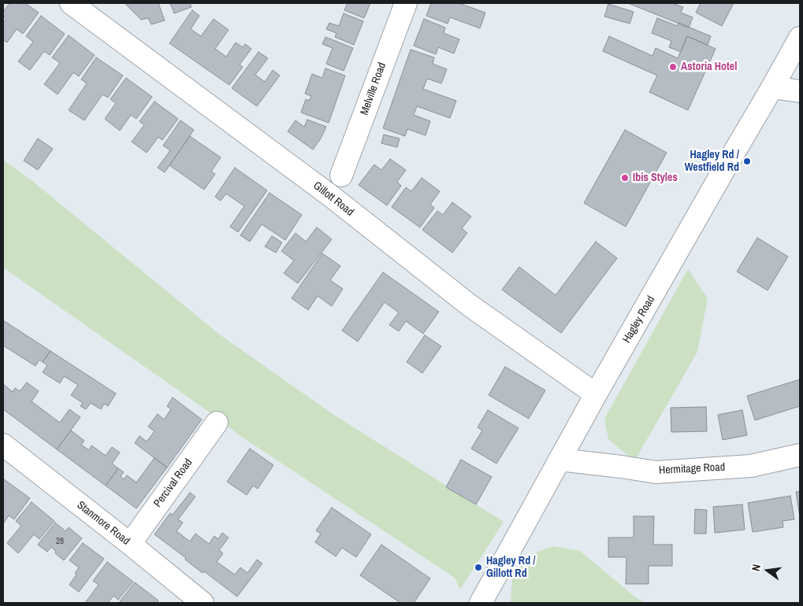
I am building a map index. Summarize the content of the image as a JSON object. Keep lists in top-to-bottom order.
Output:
{
  "streets": {
    "main road": [
      "Melville Road",
      "Gillott Road",
      "Hagley Road",
      "Hermitage Road",
      "Percival Road",
      "Stanmore Road"
    ]
  },
  "crossings": [
    ["Gillott Road", "Hagley Road"],
    ["Hagley Road", "Hermitage Road"],
    ["Percival Road", "Stanmore Road"]
  ],
  "places": [
    "Astoria Hotel",
    "Hagley Rd / Westfield Rd",
    "Ibis Styles",
    "Hagley Rd / Gillott Rd"
  ],
  "house_numbers": ["28"],
  "north": "left"
}
